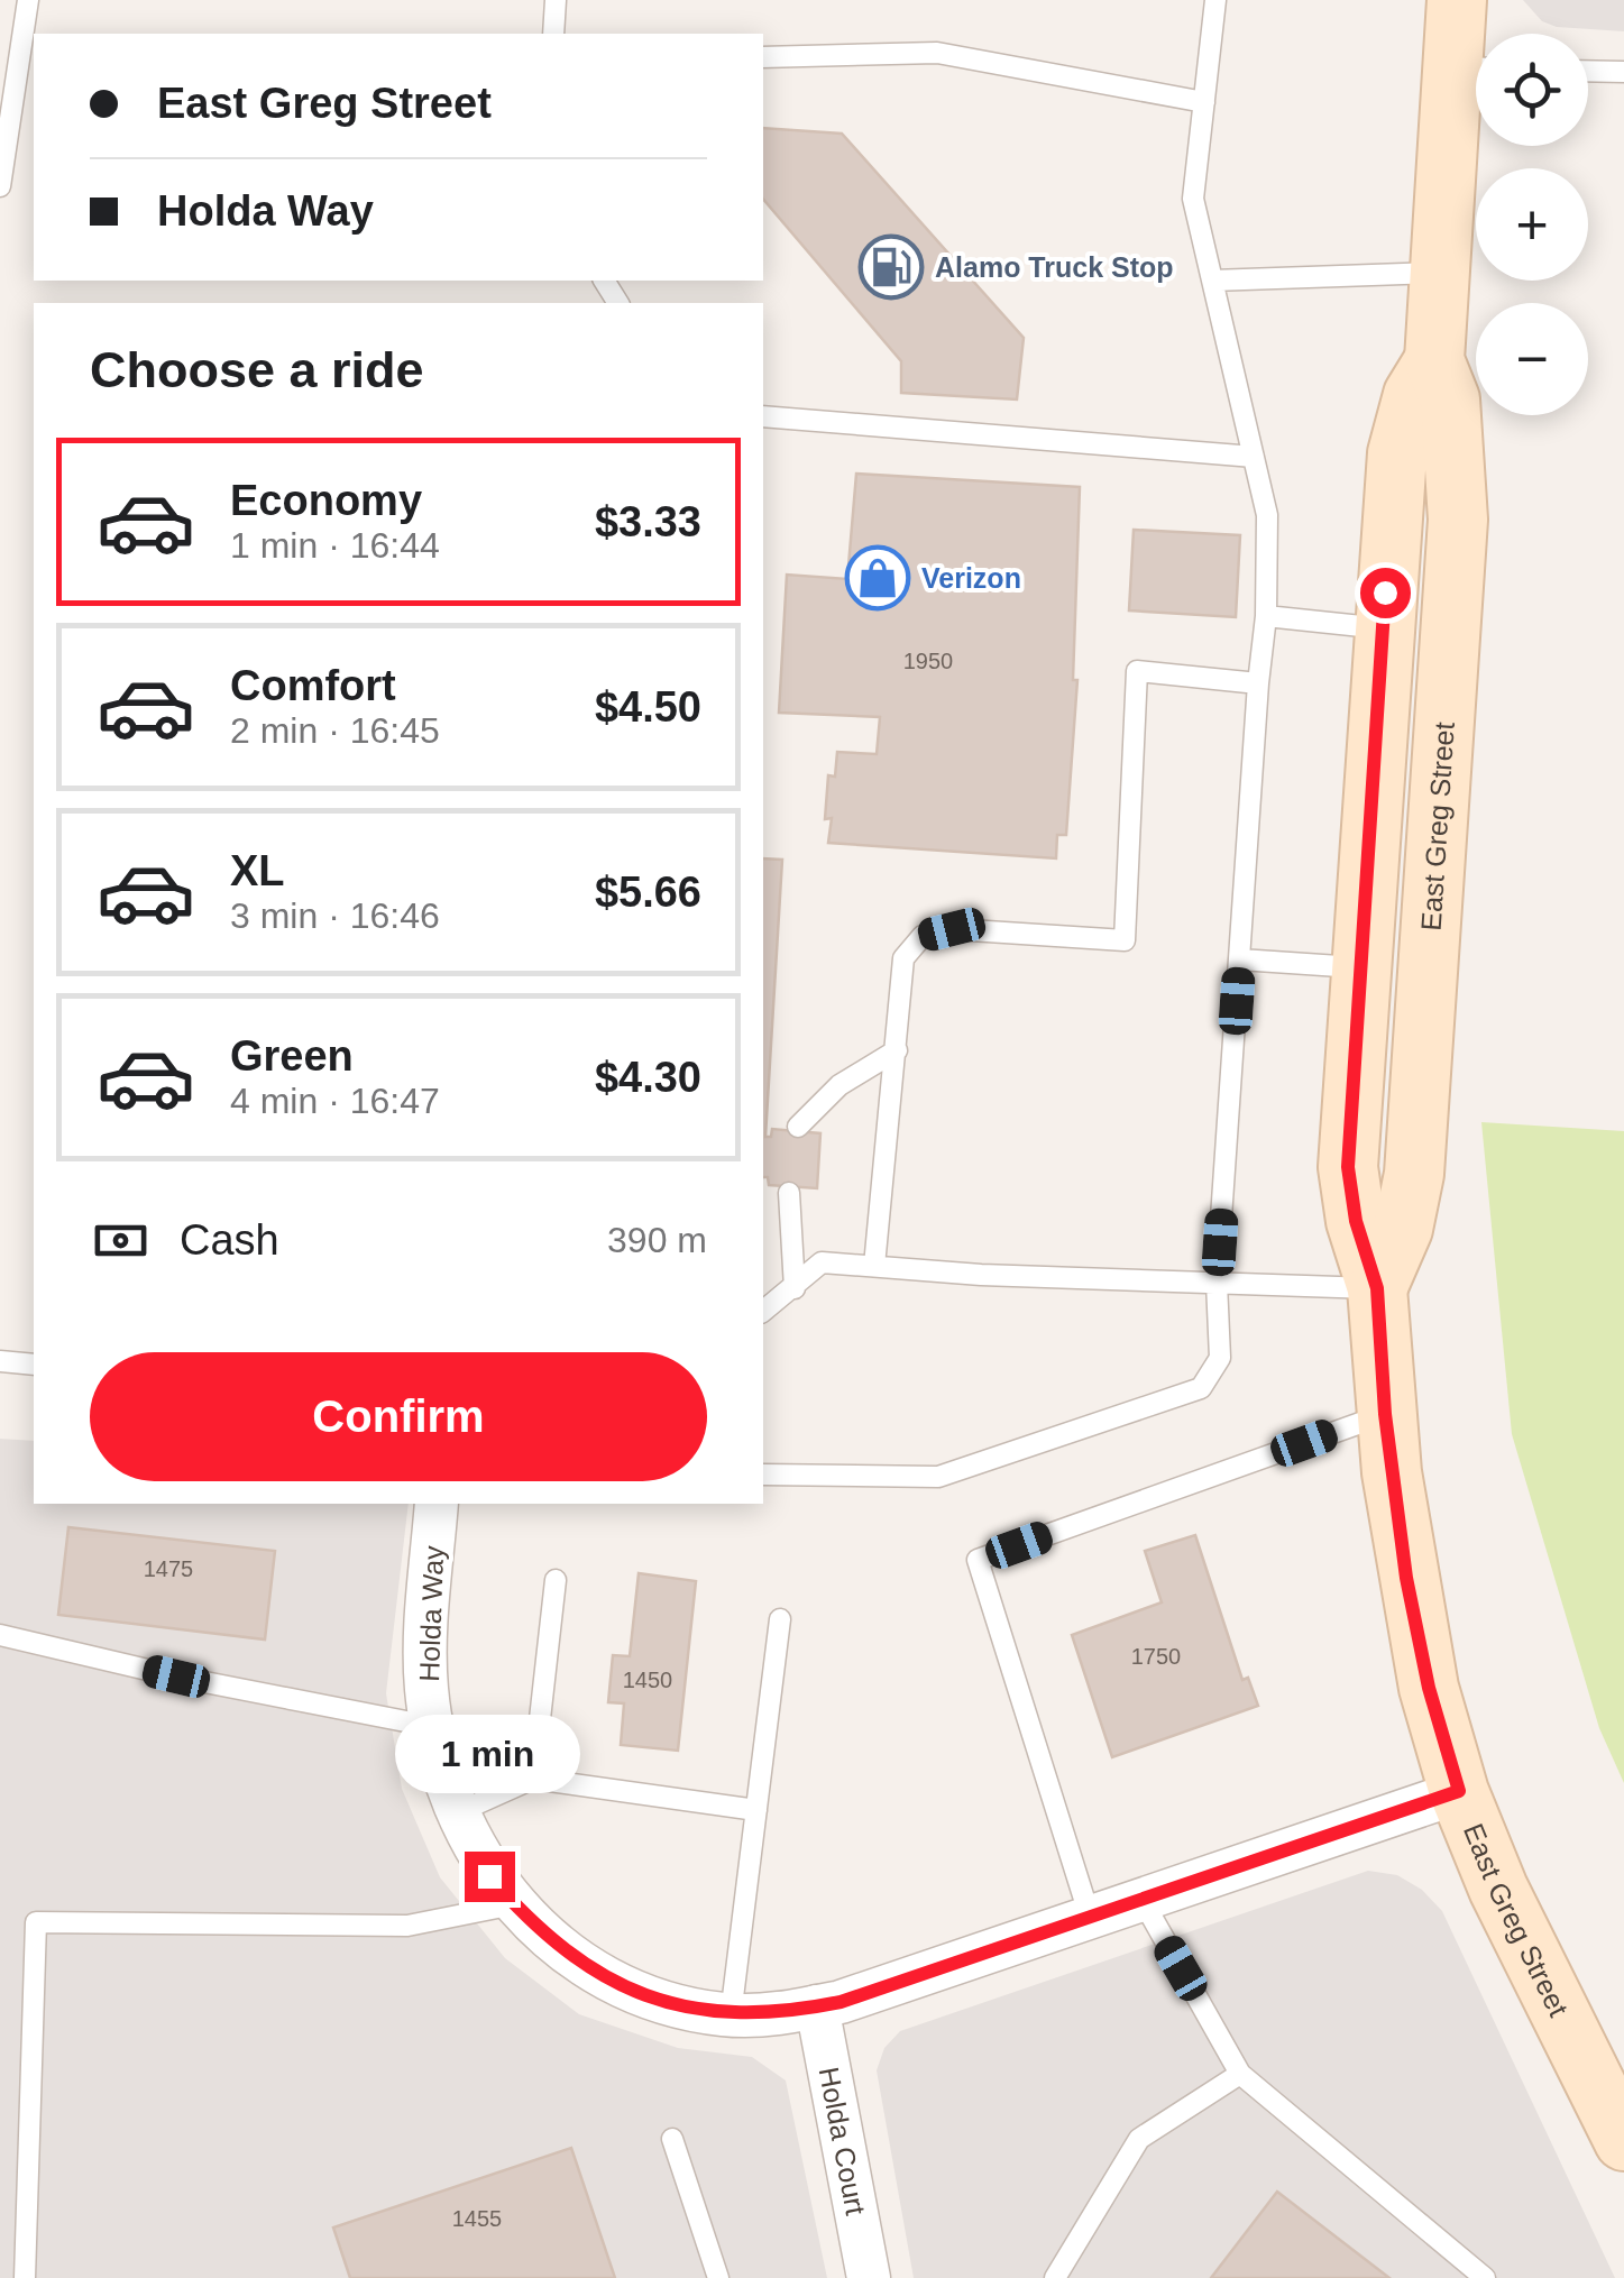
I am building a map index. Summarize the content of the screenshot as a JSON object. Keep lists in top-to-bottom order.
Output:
{
  "streets": {
    "main road": ["East Greg Street"],
    "street": ["Holda Way", "Holda Court"]
  },
  "crossings": [
    ["East Greg Street", "Holda Way"],
    ["Holda Way", "Holda Court"]
  ],
  "places": {
    "fuel station": ["Alamo Truck Stop"],
    "shop": ["Verizon"]
  },
  "house_numbers": [
    "1950",
    "1475",
    "1750",
    "1450",
    "1455"
  ],
  "page": {
    "map_buttons": ["+", "−"],
    "banner": ["East Greg Street", "Holda Way"],
    "heading": "Choose a ride",
    "list": [
      {
        "name": "Economy",
        "note": "1 min · 16:44",
        "value": "$3.33"
      },
      {
        "name": "Comfort",
        "note": "2 min · 16:45",
        "value": "$4.50"
      },
      {
        "name": "XL",
        "note": "3 min · 16:46",
        "value": "$5.66"
      },
      {
        "name": "Green",
        "note": "4 min · 16:47",
        "value": "$4.30"
      }
    ],
    "pay": ["Cash", "390 m"],
    "buttons": "Confirm",
    "bubble": "1 min"
  }
}
